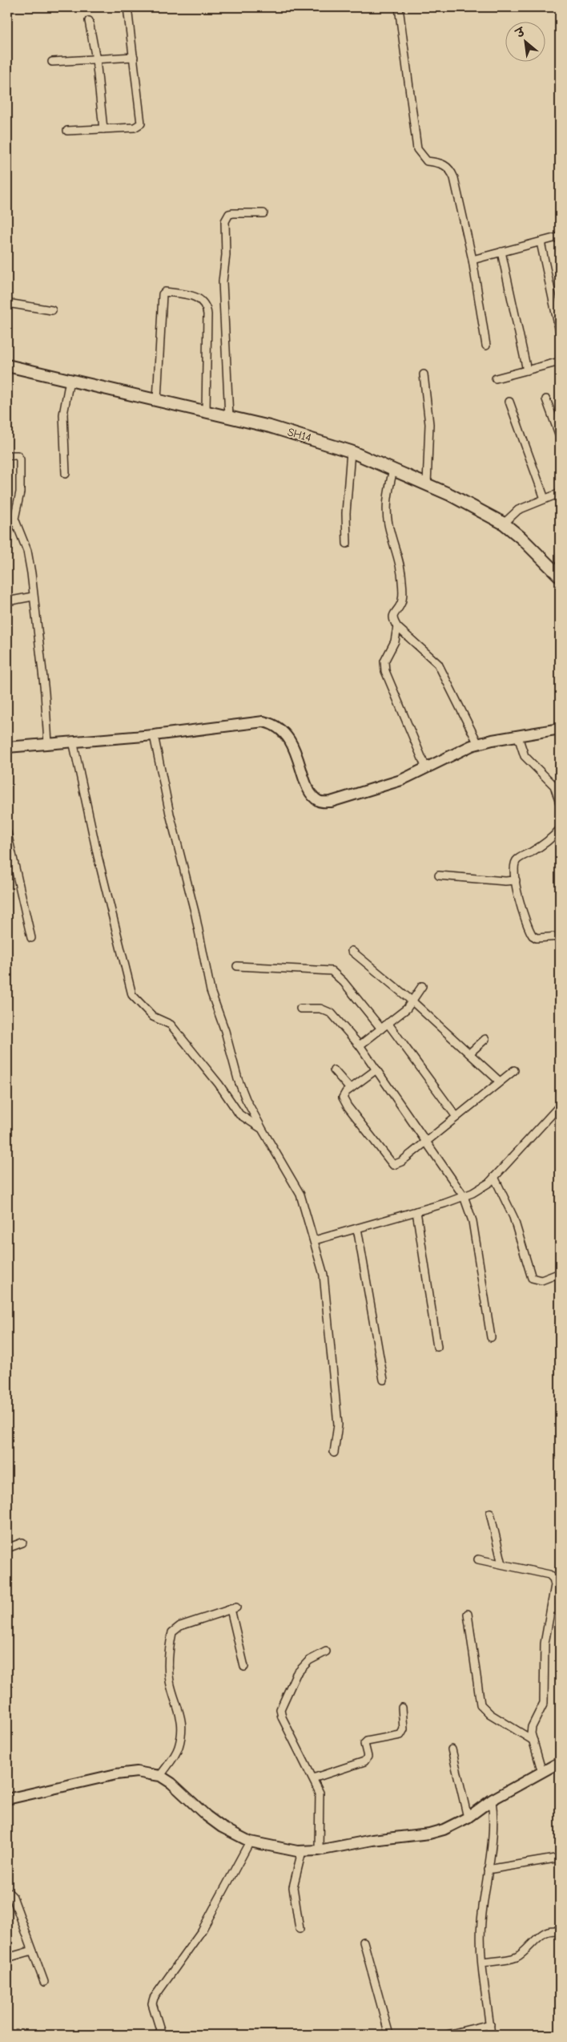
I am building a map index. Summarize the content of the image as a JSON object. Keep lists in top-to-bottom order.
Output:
{
  "streets": {
    "main road": ["SH14"]
  },
  "north": "top left"
}
